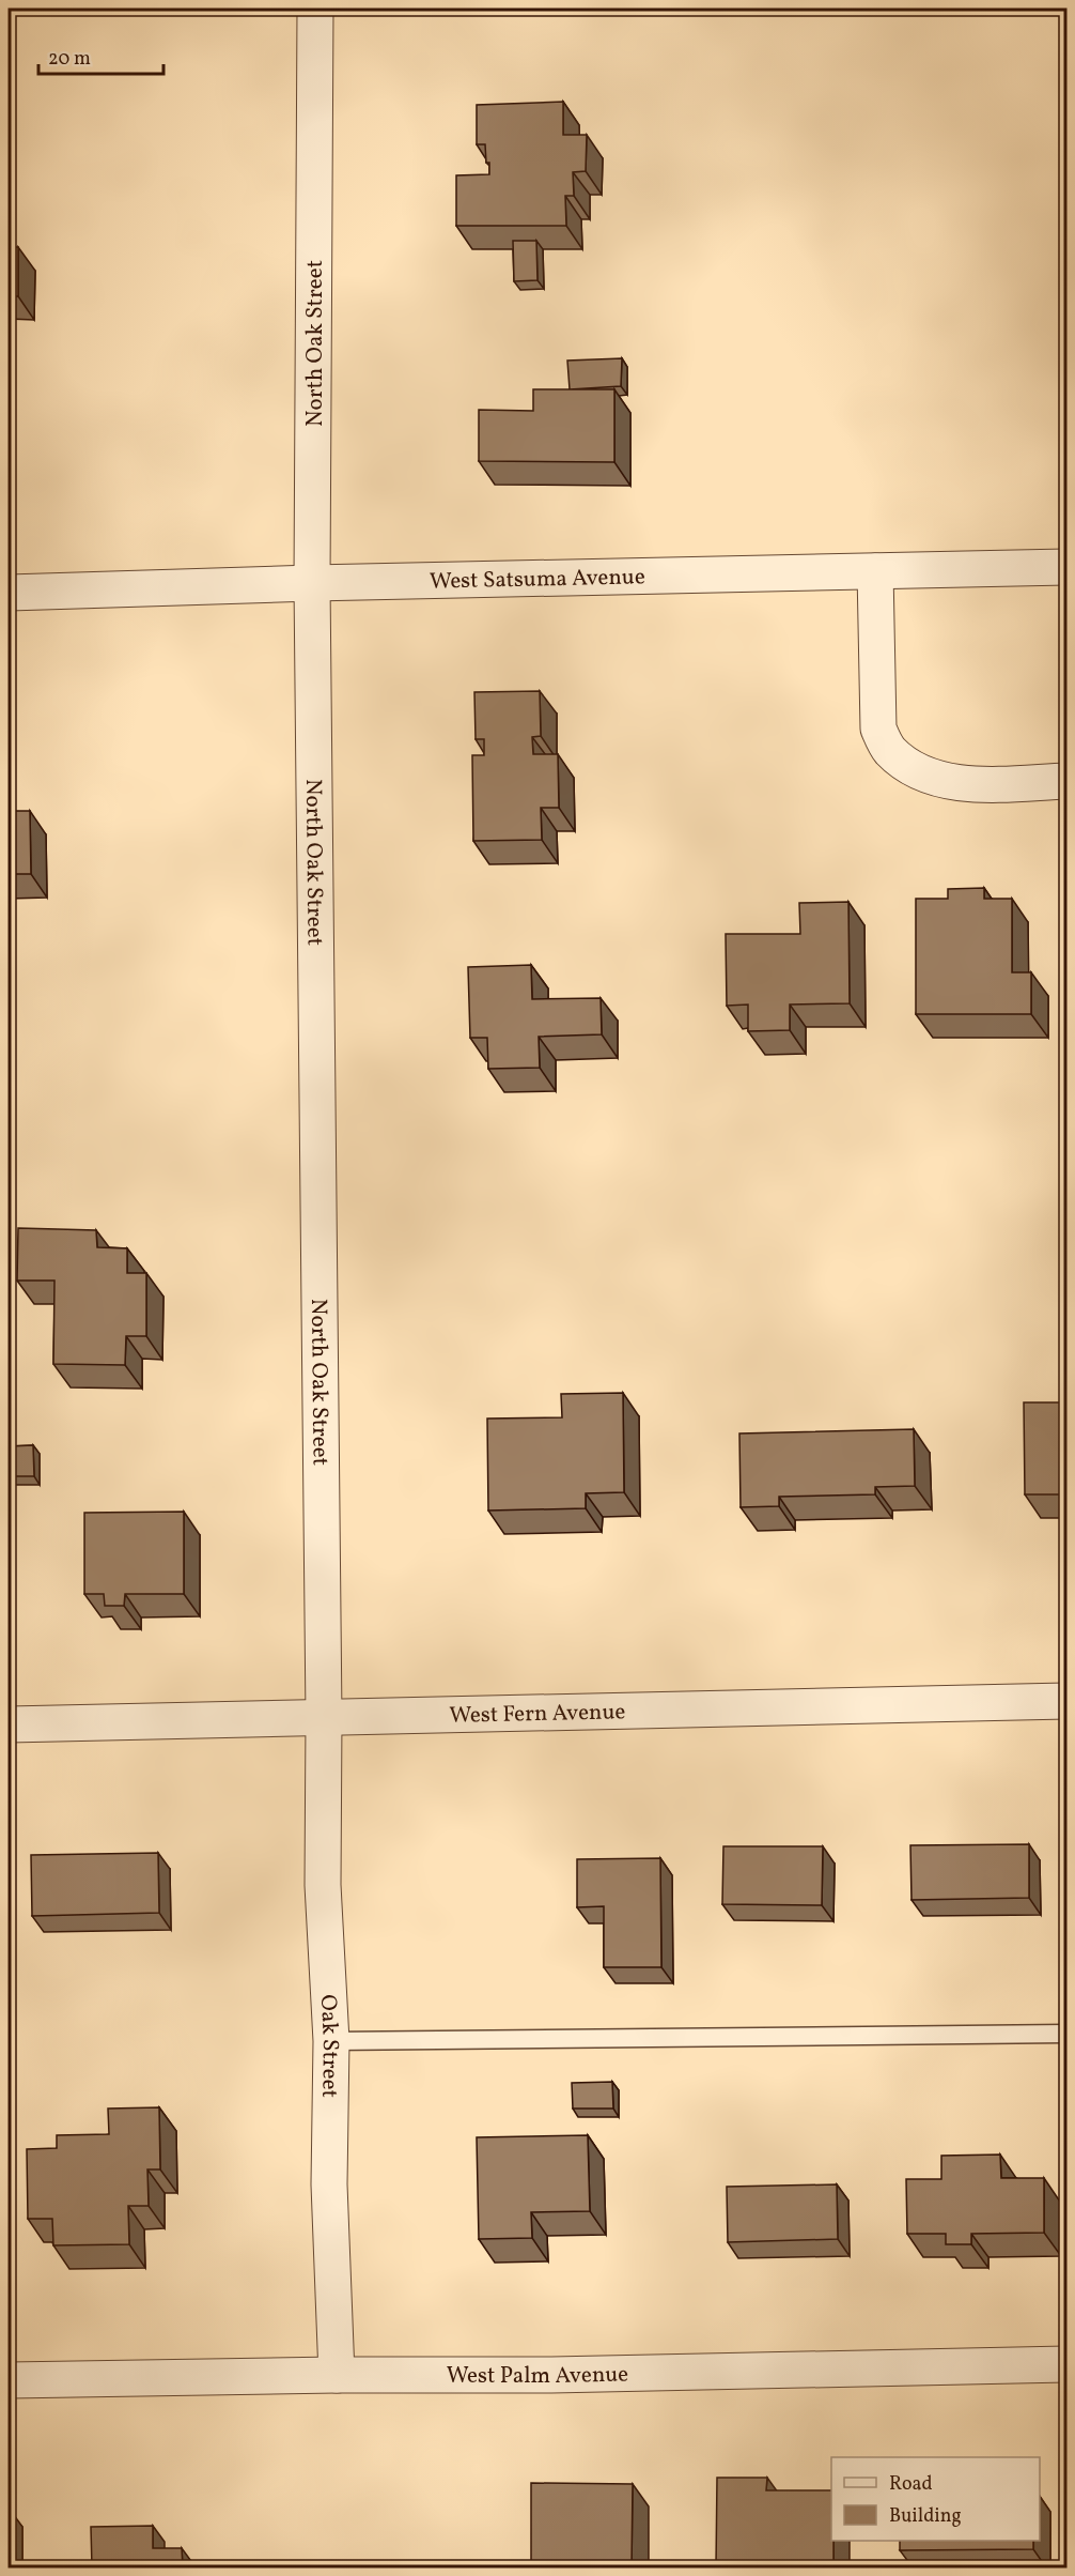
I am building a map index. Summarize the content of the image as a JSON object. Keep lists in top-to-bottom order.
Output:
{
  "streets": {
    "street": [
      "North Oak Street",
      "West Satsuma Avenue",
      "West Fern Avenue",
      "Oak Street",
      "West Palm Avenue"
    ]
  },
  "crossings": [
    ["North Oak Street", "West Satsuma Avenue"],
    ["North Oak Street", "West Fern Avenue"],
    ["North Oak Street", "Oak Street"],
    ["West Fern Avenue", "Oak Street"],
    ["Oak Street", "West Palm Avenue"]
  ],
  "legend": ["Road", "Building"],
  "scale_bar": "20 m"
}
